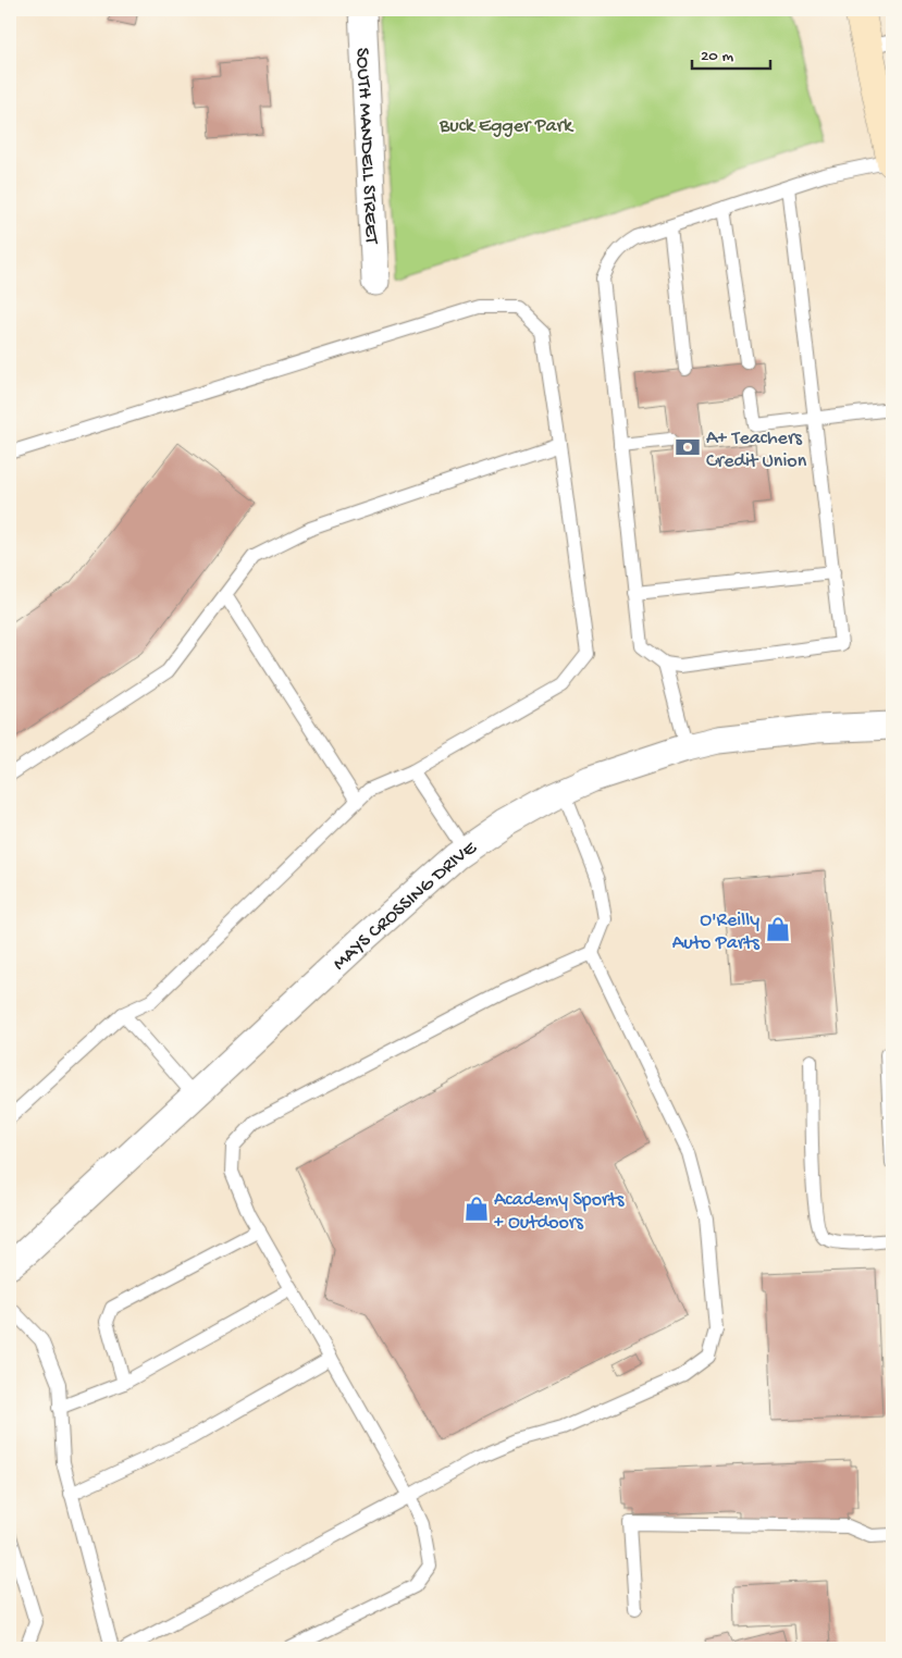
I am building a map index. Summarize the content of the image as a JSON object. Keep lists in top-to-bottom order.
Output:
{
  "streets": {
    "street": ["SOUTH MANDELL STREET", "MAYS CROSSING DRIVE"]
  },
  "parks": ["Buck Egger Park"],
  "places": {
    "bank": ["A+ Teachers Credit Union"],
    "shop": ["O'Reilly Auto Parts", "Academy Sports + Outdoors"]
  },
  "scale_bar": "20 m"
}
